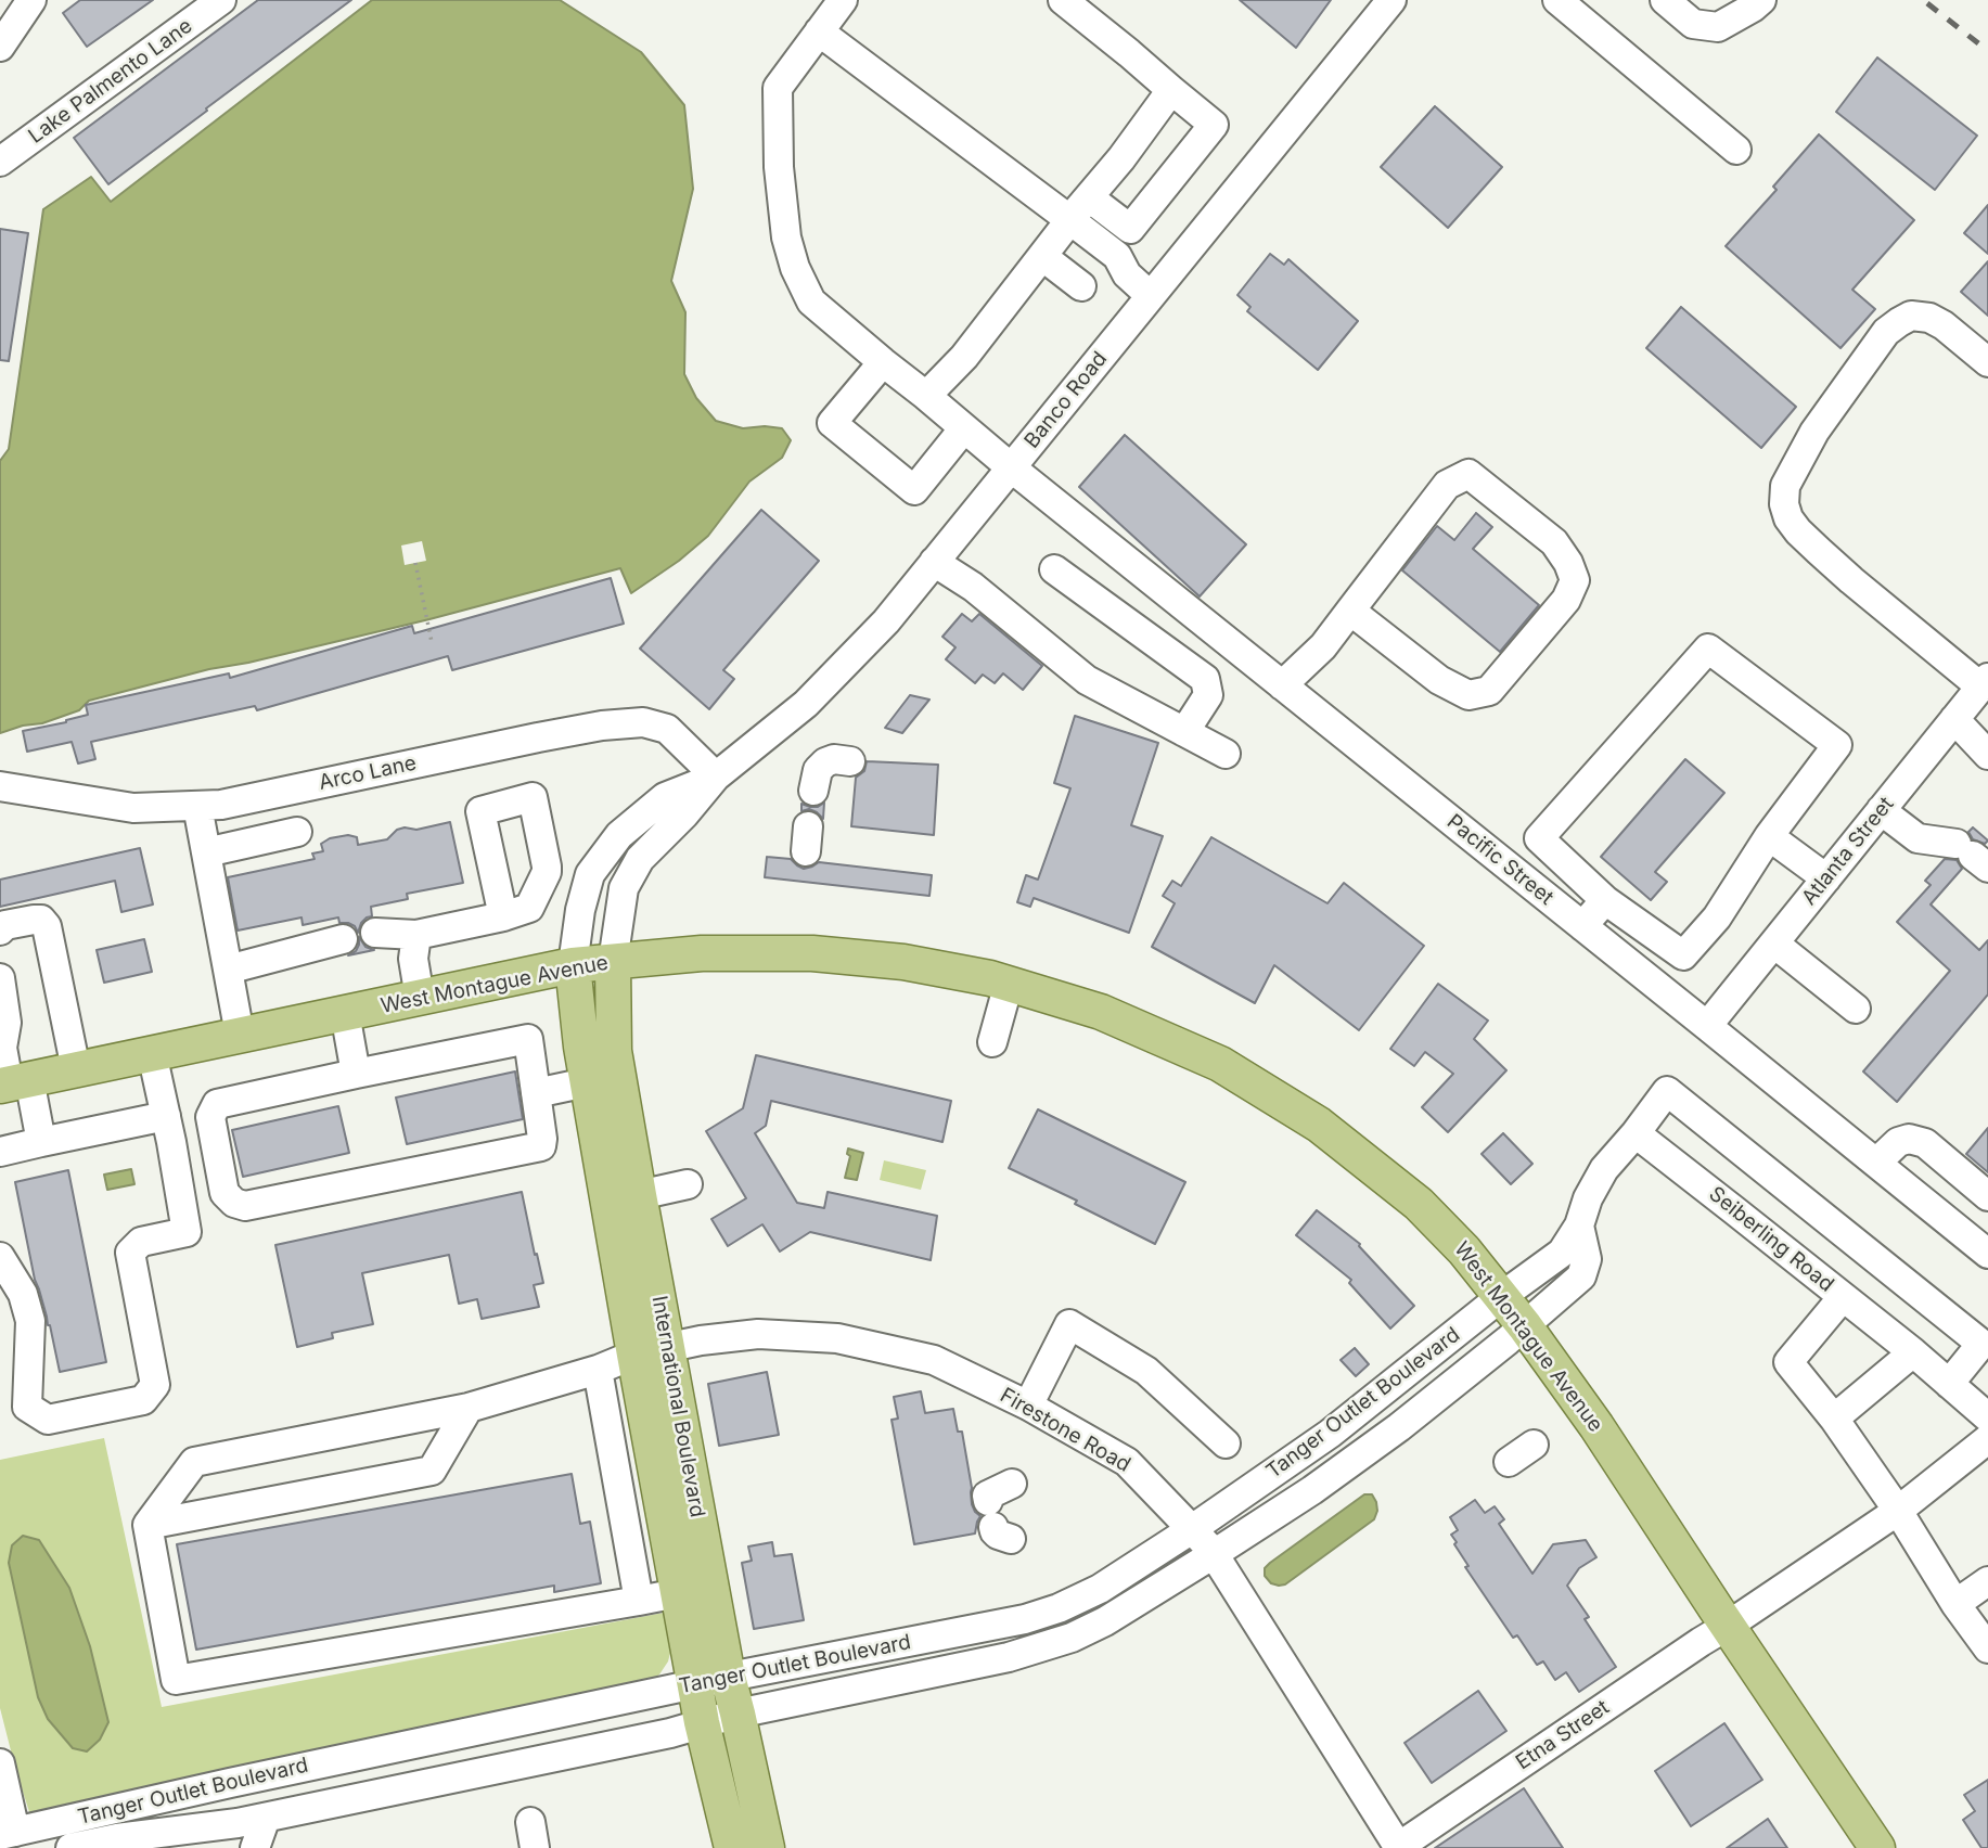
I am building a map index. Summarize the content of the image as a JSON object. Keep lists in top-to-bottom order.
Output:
{
  "streets": {
    "main road": ["West Montague Avenue", "International Boulevard"],
    "street": [
      "Lake Palmento Lane",
      "Banco Road",
      "Arco Lane",
      "Atlanta Street",
      "Pacific Street",
      "Seiberling Road",
      "Tanger Outlet Boulevard",
      "Firestone Road",
      "Etna Street"
    ]
  },
  "crossings": [
    ["Banco Road", "Arco Lane"],
    ["Banco Road", "Pacific Street"],
    ["Banco Road", "West Montague Avenue"],
    ["Banco Road", "International Boulevard"],
    ["Atlanta Street", "Pacific Street"],
    ["West Montague Avenue", "Tanger Outlet Boulevard"],
    ["West Montague Avenue", "International Boulevard"],
    ["West Montague Avenue", "Etna Street"],
    ["Tanger Outlet Boulevard", "International Boulevard"],
    ["Tanger Outlet Boulevard", "Firestone Road"],
    ["International Boulevard", "Firestone Road"],
    ["Firestone Road", "Etna Street"]
  ]
}
